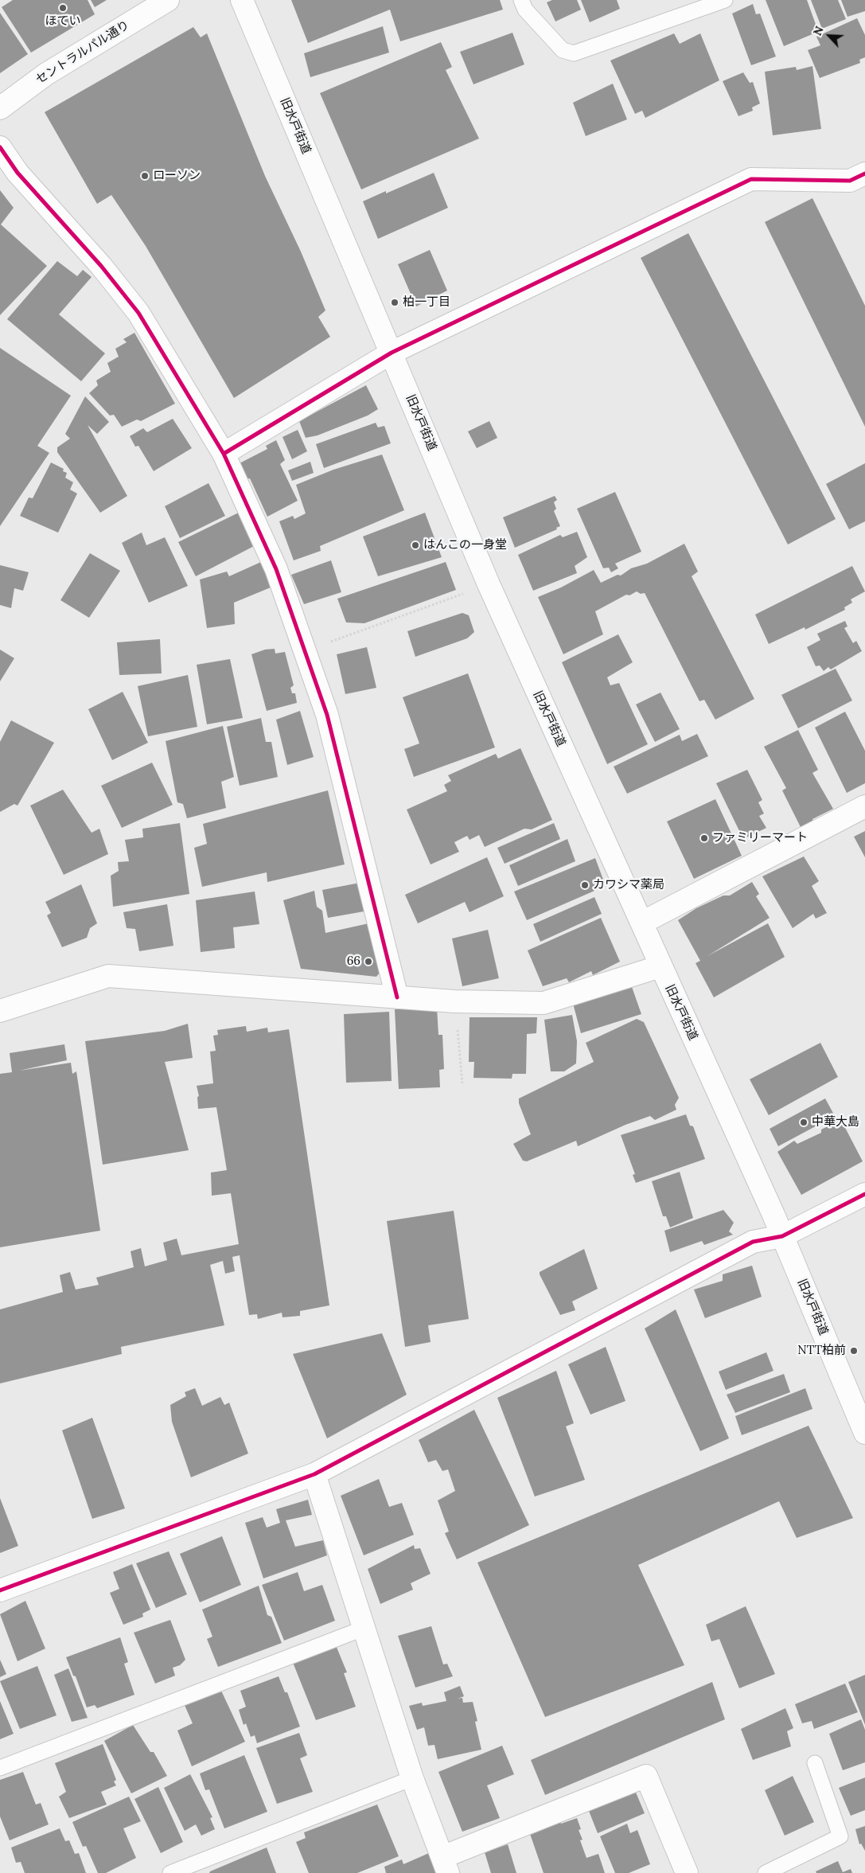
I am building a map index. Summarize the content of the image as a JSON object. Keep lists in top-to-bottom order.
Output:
{
  "streets": {
    "street": ["セントラルパル通り", "旧水戸街道"]
  },
  "places": [
    "ほてい",
    "ローソン",
    "柏一丁目",
    "はんこの一身堂",
    "ファミリーマート",
    "カワシマ薬局",
    "66",
    "中華大島",
    "NTT柏前"
  ],
  "north": "top left"
}
